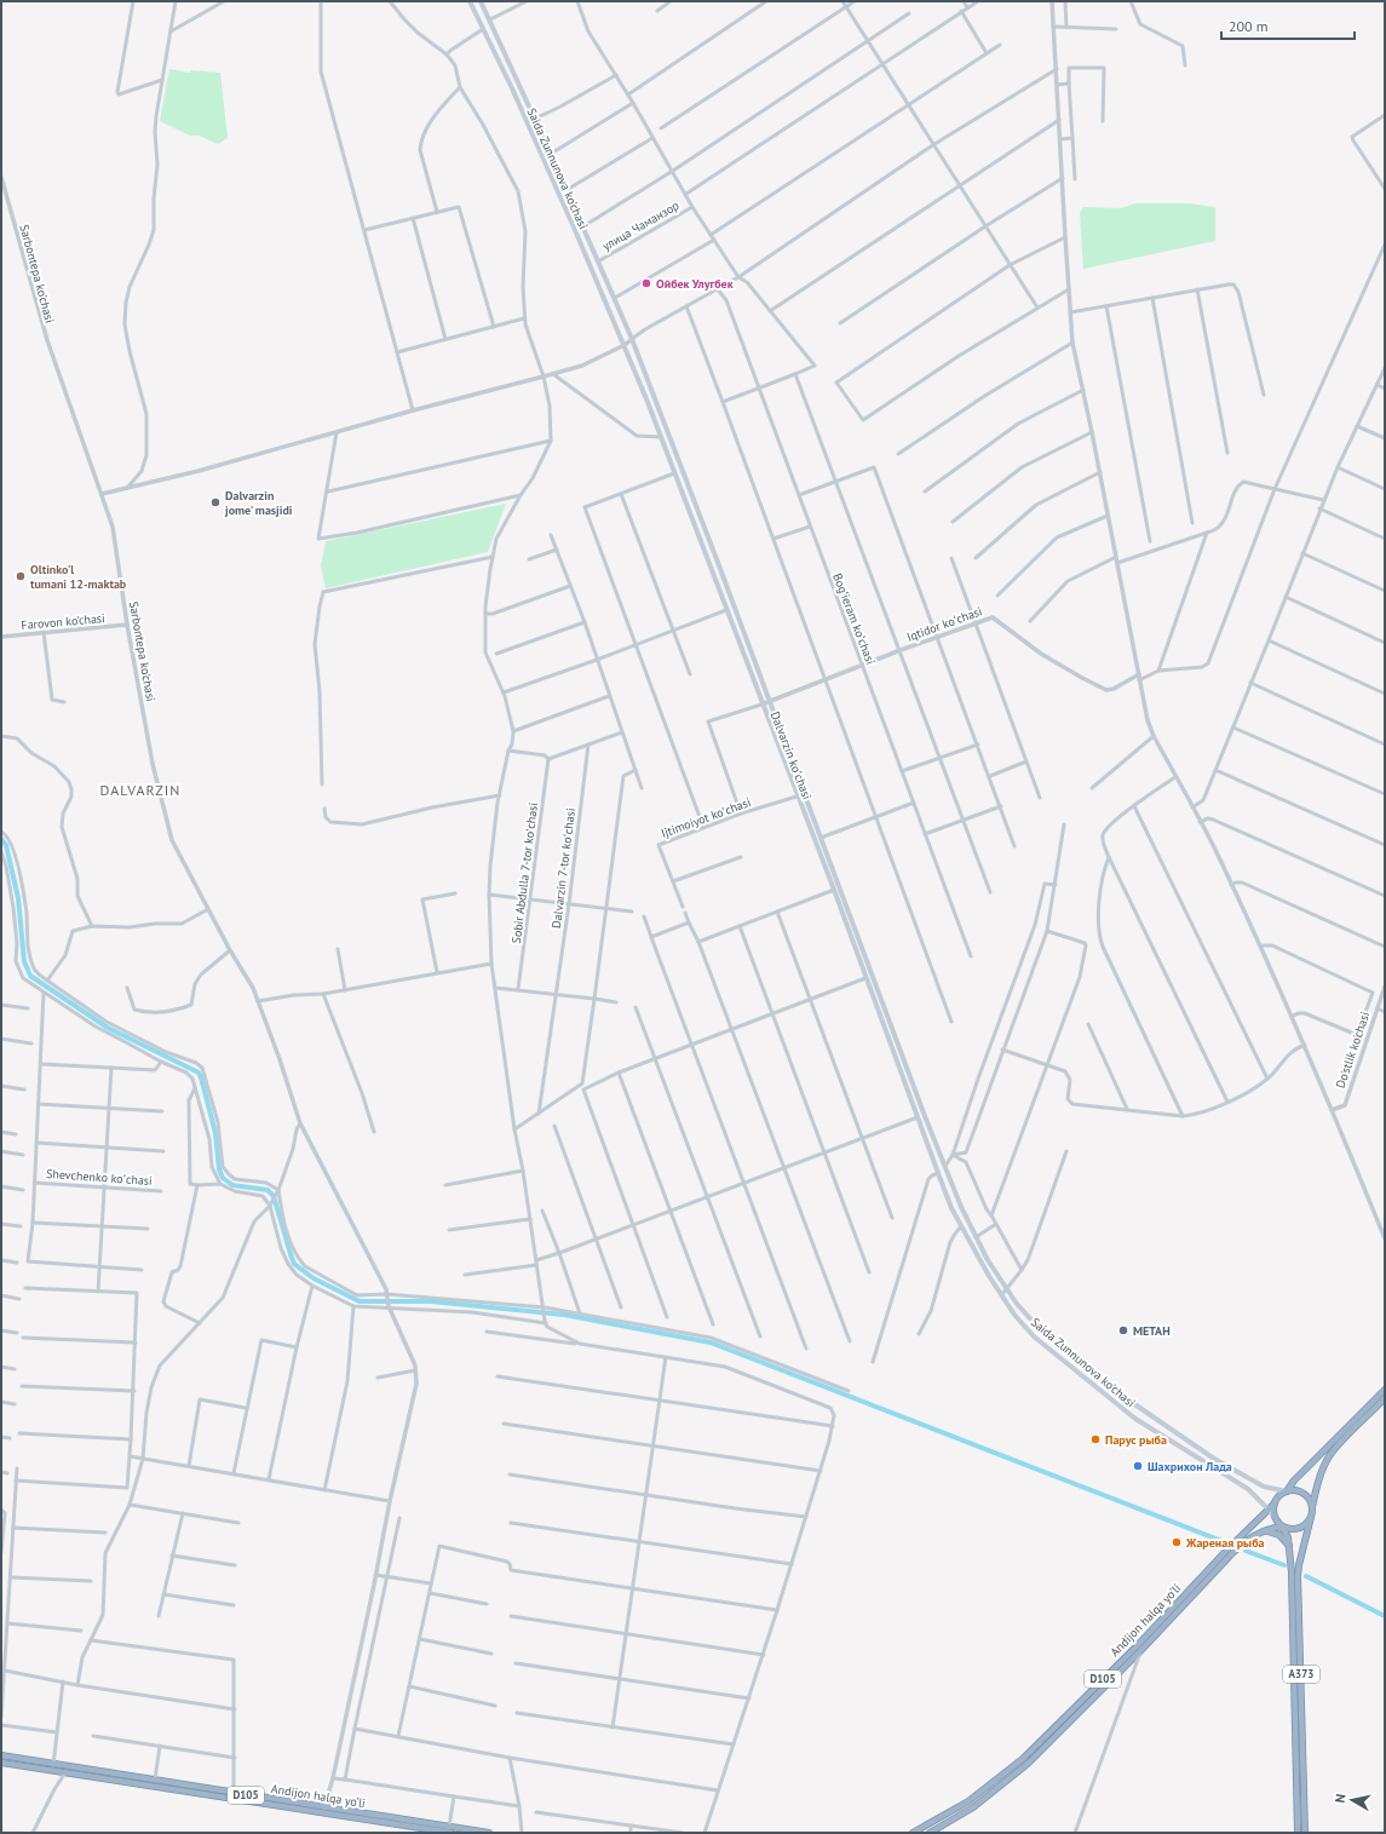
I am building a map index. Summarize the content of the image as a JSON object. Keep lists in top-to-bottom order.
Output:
{
  "streets": {
    "highway": ["Andijon halqa yo‘li", "A373", "D105"],
    "main road": ["Saida Zunnunova ko'chasi", "Dalvarzin koʻchasi"],
    "street": [
      "улица Чаманзор",
      "Sarbontepa ko'chasi",
      "Bogʻieram koʻchasi",
      "Farovon ko'chasi",
      "Iqtidor koʻchasi",
      "Ijtimoiyot koʻchasi",
      "Dalvarzin 7-tor koʻchasi",
      "Sobir Abdulla 7-tor koʻchasi",
      "Do'stlik ko'chasi",
      "Shevchenko koʻchasi"
    ]
  },
  "crossings": [
    ["Saida Zunnunova ko'chasi", "улица Чаманзор"],
    ["Saida Zunnunova ko'chasi", "Dalvarzin koʻchasi"],
    ["Saida Zunnunova ko'chasi", "Andijon halqa yo‘li"],
    ["Saida Zunnunova ko'chasi", "A373"],
    ["Sarbontepa ko'chasi", "Farovon ko'chasi"],
    ["Bogʻieram koʻchasi", "Iqtidor koʻchasi"],
    ["Iqtidor koʻchasi", "Dalvarzin koʻchasi"],
    ["Dalvarzin koʻchasi", "Ijtimoiyot koʻchasi"],
    ["Andijon halqa yo‘li", "A373"]
  ],
  "districts": ["DALVARZIN"],
  "places": [
    "Ойбек Улугбек",
    "Dalvarzin jome' masjidi",
    "Oltinko'l tumani 12-maktab",
    "МЕТАН",
    "Парус рыба",
    "Шахрихон Лада",
    "Жареная рыба"
  ],
  "scale_bar": "200 m",
  "north": "left"
}
